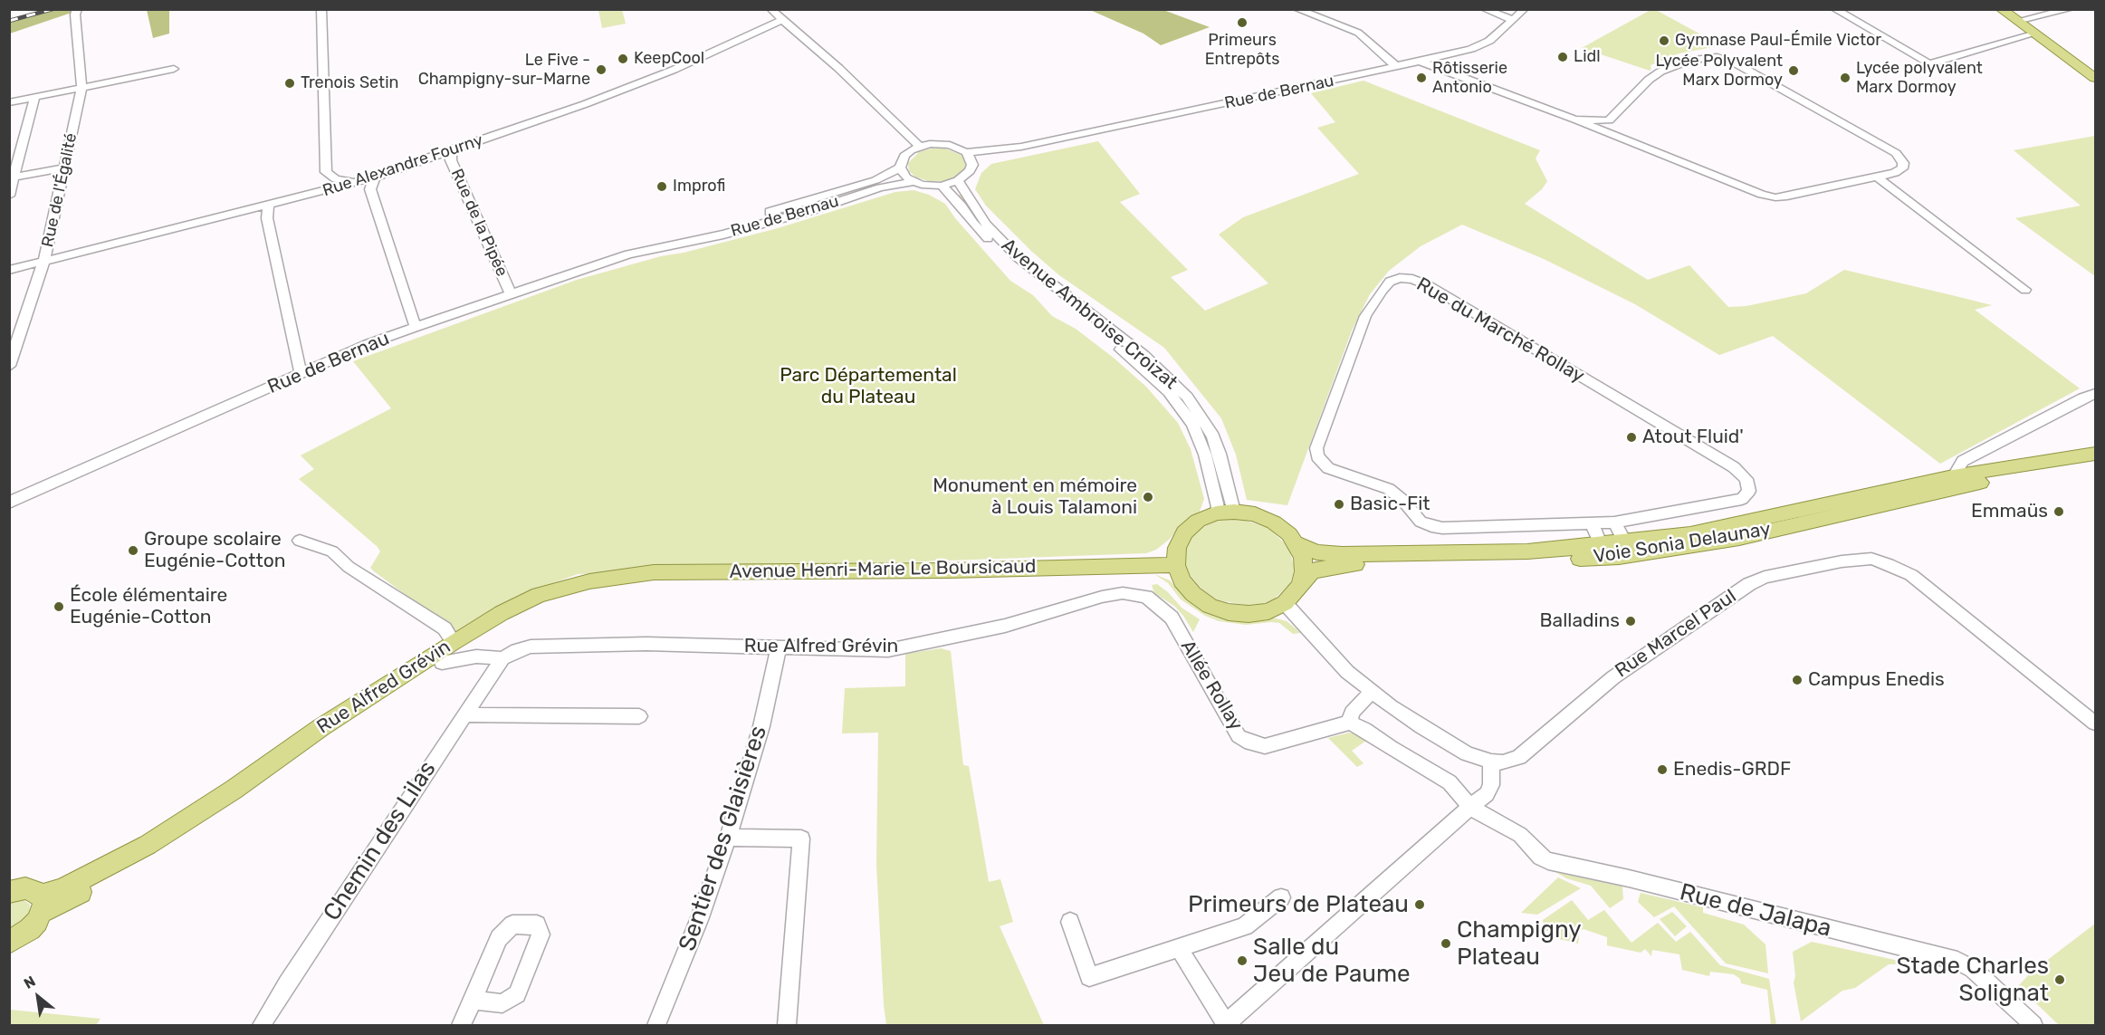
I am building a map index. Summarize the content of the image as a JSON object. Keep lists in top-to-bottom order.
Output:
{
  "streets": {
    "main road": ["Voie Sonia Delaunay", "Avenue Henri-Marie Le Boursicaud", "Rue Alfred Grévin"],
    "street": [
      "Rue de Bernau",
      "Rue Alexandre Fourny",
      "Rue de l'Égalité",
      "Rue de la Pipée",
      "Avenue Ambroise Croizat",
      "Rue du Marché Rollay",
      "Rue Marcel Paul",
      "Allée Rollay",
      "Sentier des Glaisières",
      "Chemin des Lilas",
      "Rue de Jalapa"
    ]
  },
  "crossings": [
    ["Rue de Bernau", "Rue de la Pipée"],
    ["Rue de Bernau", "Avenue Ambroise Croizat"],
    ["Rue Alexandre Fourny", "Rue de l'Égalité"],
    ["Rue Alexandre Fourny", "Rue de la Pipée"],
    ["Avenue Ambroise Croizat", "Voie Sonia Delaunay"],
    ["Avenue Ambroise Croizat", "Avenue Henri-Marie Le Boursicaud"],
    ["Avenue Ambroise Croizat", "Rue Marcel Paul"],
    ["Voie Sonia Delaunay", "Avenue Henri-Marie Le Boursicaud"],
    ["Voie Sonia Delaunay", "Rue Marcel Paul"],
    ["Avenue Henri-Marie Le Boursicaud", "Rue Marcel Paul"],
    ["Avenue Henri-Marie Le Boursicaud", "Rue Alfred Grévin"],
    ["Rue Alfred Grévin", "Allée Rollay"],
    ["Rue Alfred Grévin", "Sentier des Glaisières"],
    ["Rue Alfred Grévin", "Chemin des Lilas"]
  ],
  "parks": ["Parc Départemental du Plateau"],
  "places": [
    "Primeurs Entrepôts",
    "Gymnase Paul-Émile Victor",
    "Lidl",
    "KeepCool",
    "Le Five - Champigny-sur-Marne",
    "Lycée Polyvalent Marx Dormoy",
    "Rôtisserie Antonio",
    "Lycée polyvalent Marx Dormoy",
    "Trenois Setin",
    "Improfi",
    "Atout Fluid'",
    "Monument en mémoire à Louis Talamoni",
    "Basic-Fit",
    "Emmaüs",
    "Groupe scolaire Eugénie-Cotton",
    "École élémentaire Eugénie-Cotton",
    "Balladins",
    "Campus Enedis",
    "Enedis-GRDF",
    "Primeurs de Plateau",
    "Champigny Plateau",
    "Salle du Jeu de Paume",
    "Stade Charles Solignat"
  ],
  "north": "top left"
}
